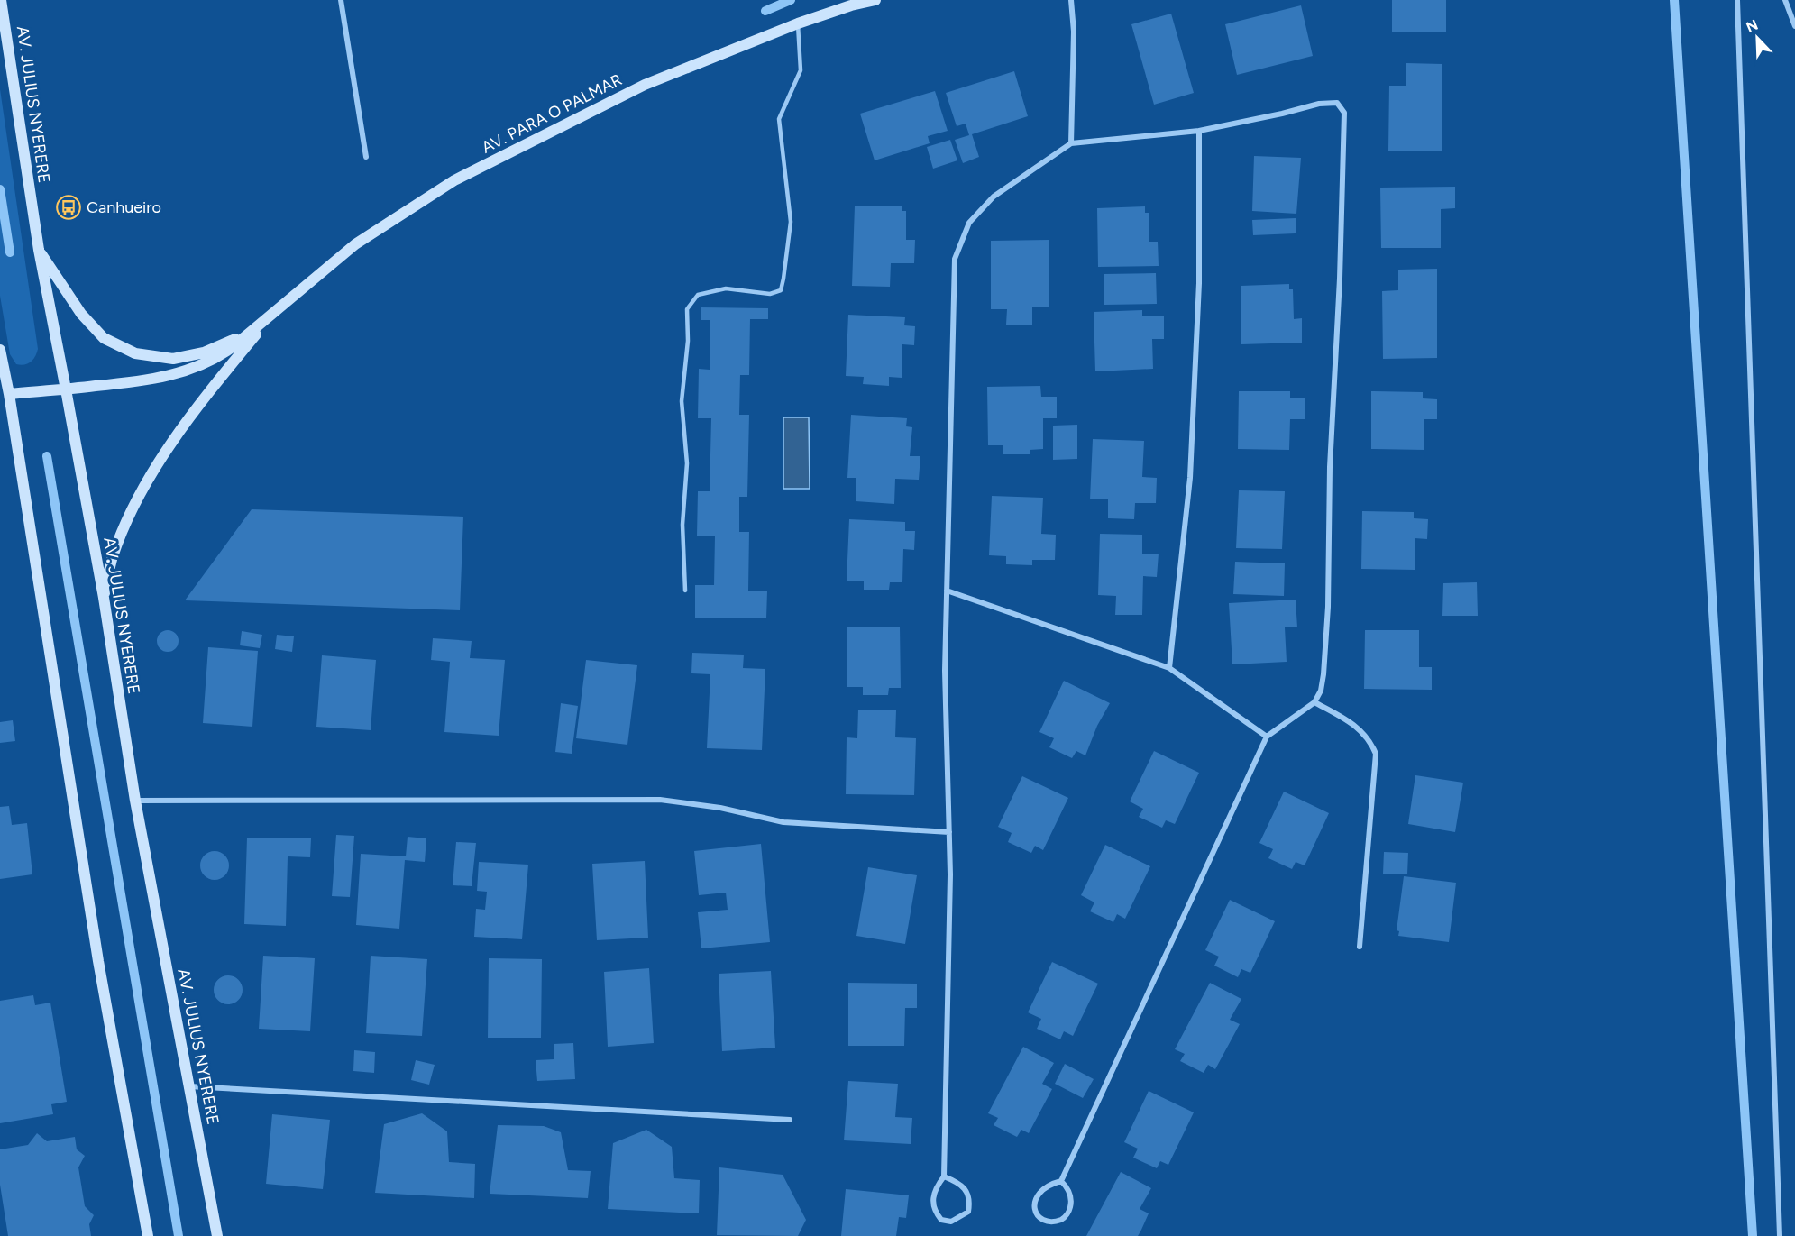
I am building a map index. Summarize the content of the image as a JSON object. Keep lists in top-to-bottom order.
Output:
{
  "streets": {
    "main road": ["AV. JULIUS NYERERE", "AV. PARA O PALMAR"]
  },
  "places": {
    "bus stop": ["Canhueiro"]
  },
  "north": "top left"
}
